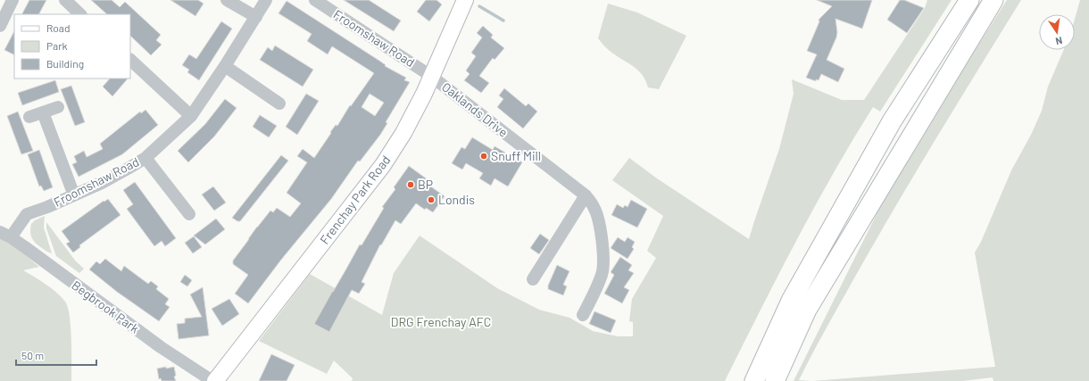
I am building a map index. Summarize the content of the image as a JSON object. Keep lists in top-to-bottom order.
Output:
{
  "streets": {
    "main road": ["Frenchay Park Road"],
    "street": ["Froomshaw Road", "Oaklands Drive", "Begbrook Park"]
  },
  "crossings": [
    ["Froomshaw Road", "Oaklands Drive"],
    ["Froomshaw Road", "Frenchay Park Road"],
    ["Froomshaw Road", "Begbrook Park"],
    ["Oaklands Drive", "Frenchay Park Road"]
  ],
  "parks": ["DRG Frenchay AFC"],
  "places": ["Snuff Mill", "BP", "Londis"],
  "legend": ["Road", "Park", "Building"],
  "scale_bar": "50 m",
  "north": "bottom"
}
